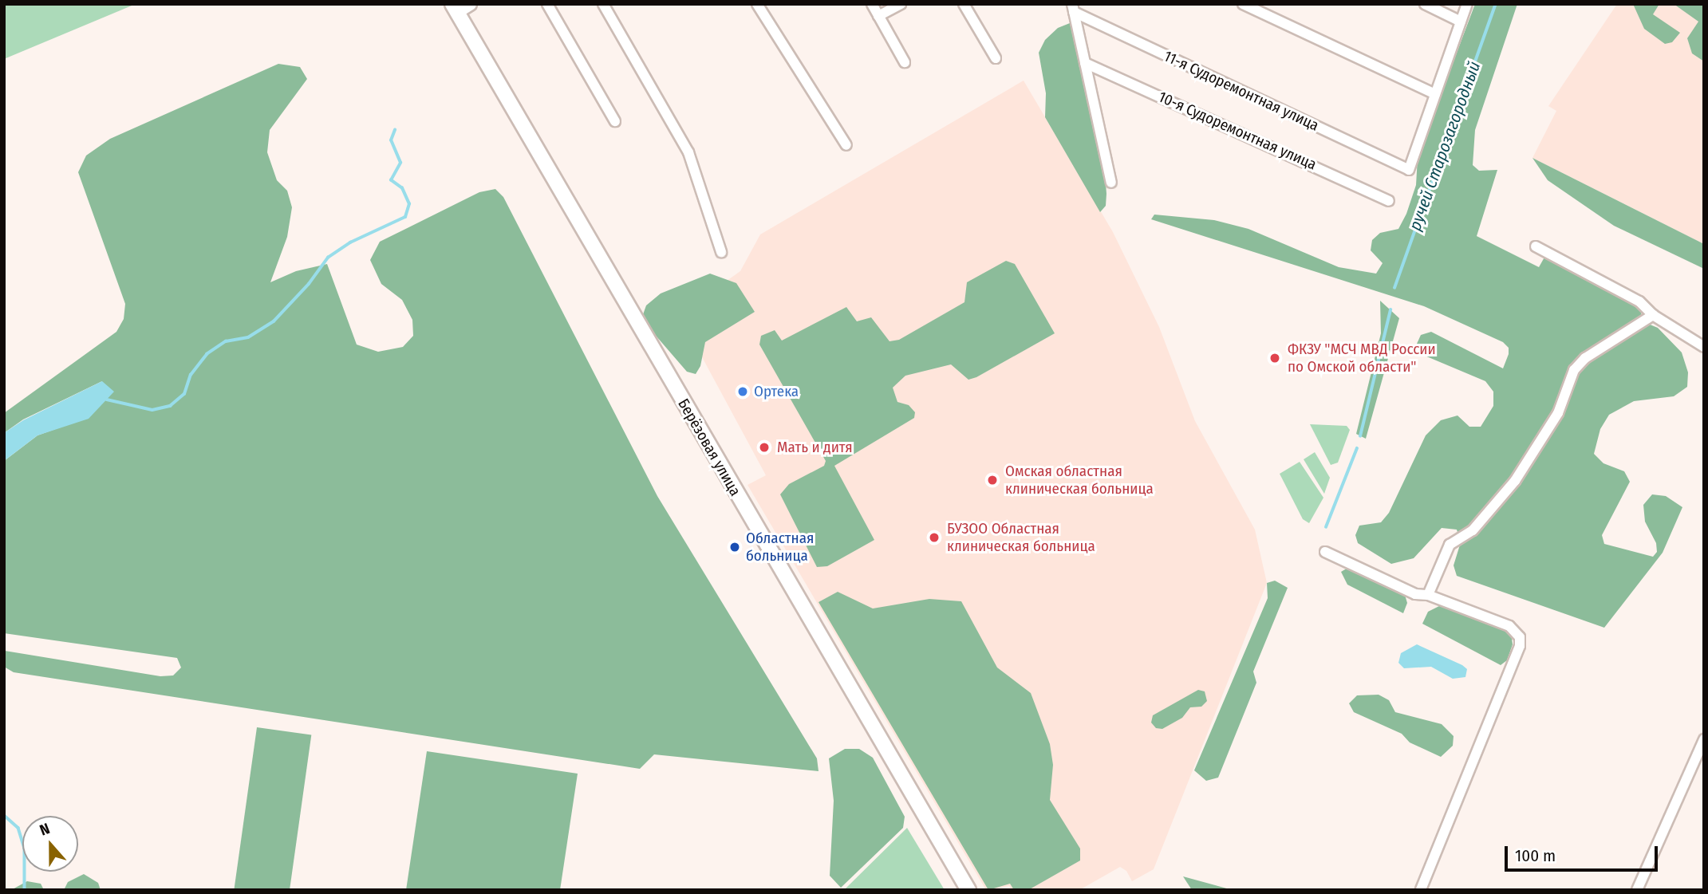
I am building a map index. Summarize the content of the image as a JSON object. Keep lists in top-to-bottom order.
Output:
{
  "streets": {
    "main road": ["Берёзовая улица"],
    "street": ["11-я Судоремонтная улица", "10-я Судоремонтная улица"]
  },
  "water": ["ручей Старозагородный"],
  "places": [
    "ФКЗУ \"МСЧ МВД России по Омской области\"",
    "Ортека",
    "Мать и дитя",
    "Омская областная клиническая больница",
    "БУЗОО Областная клиническая больница",
    "Областная больница"
  ],
  "scale_bar": "100 m",
  "north": "top"
}
